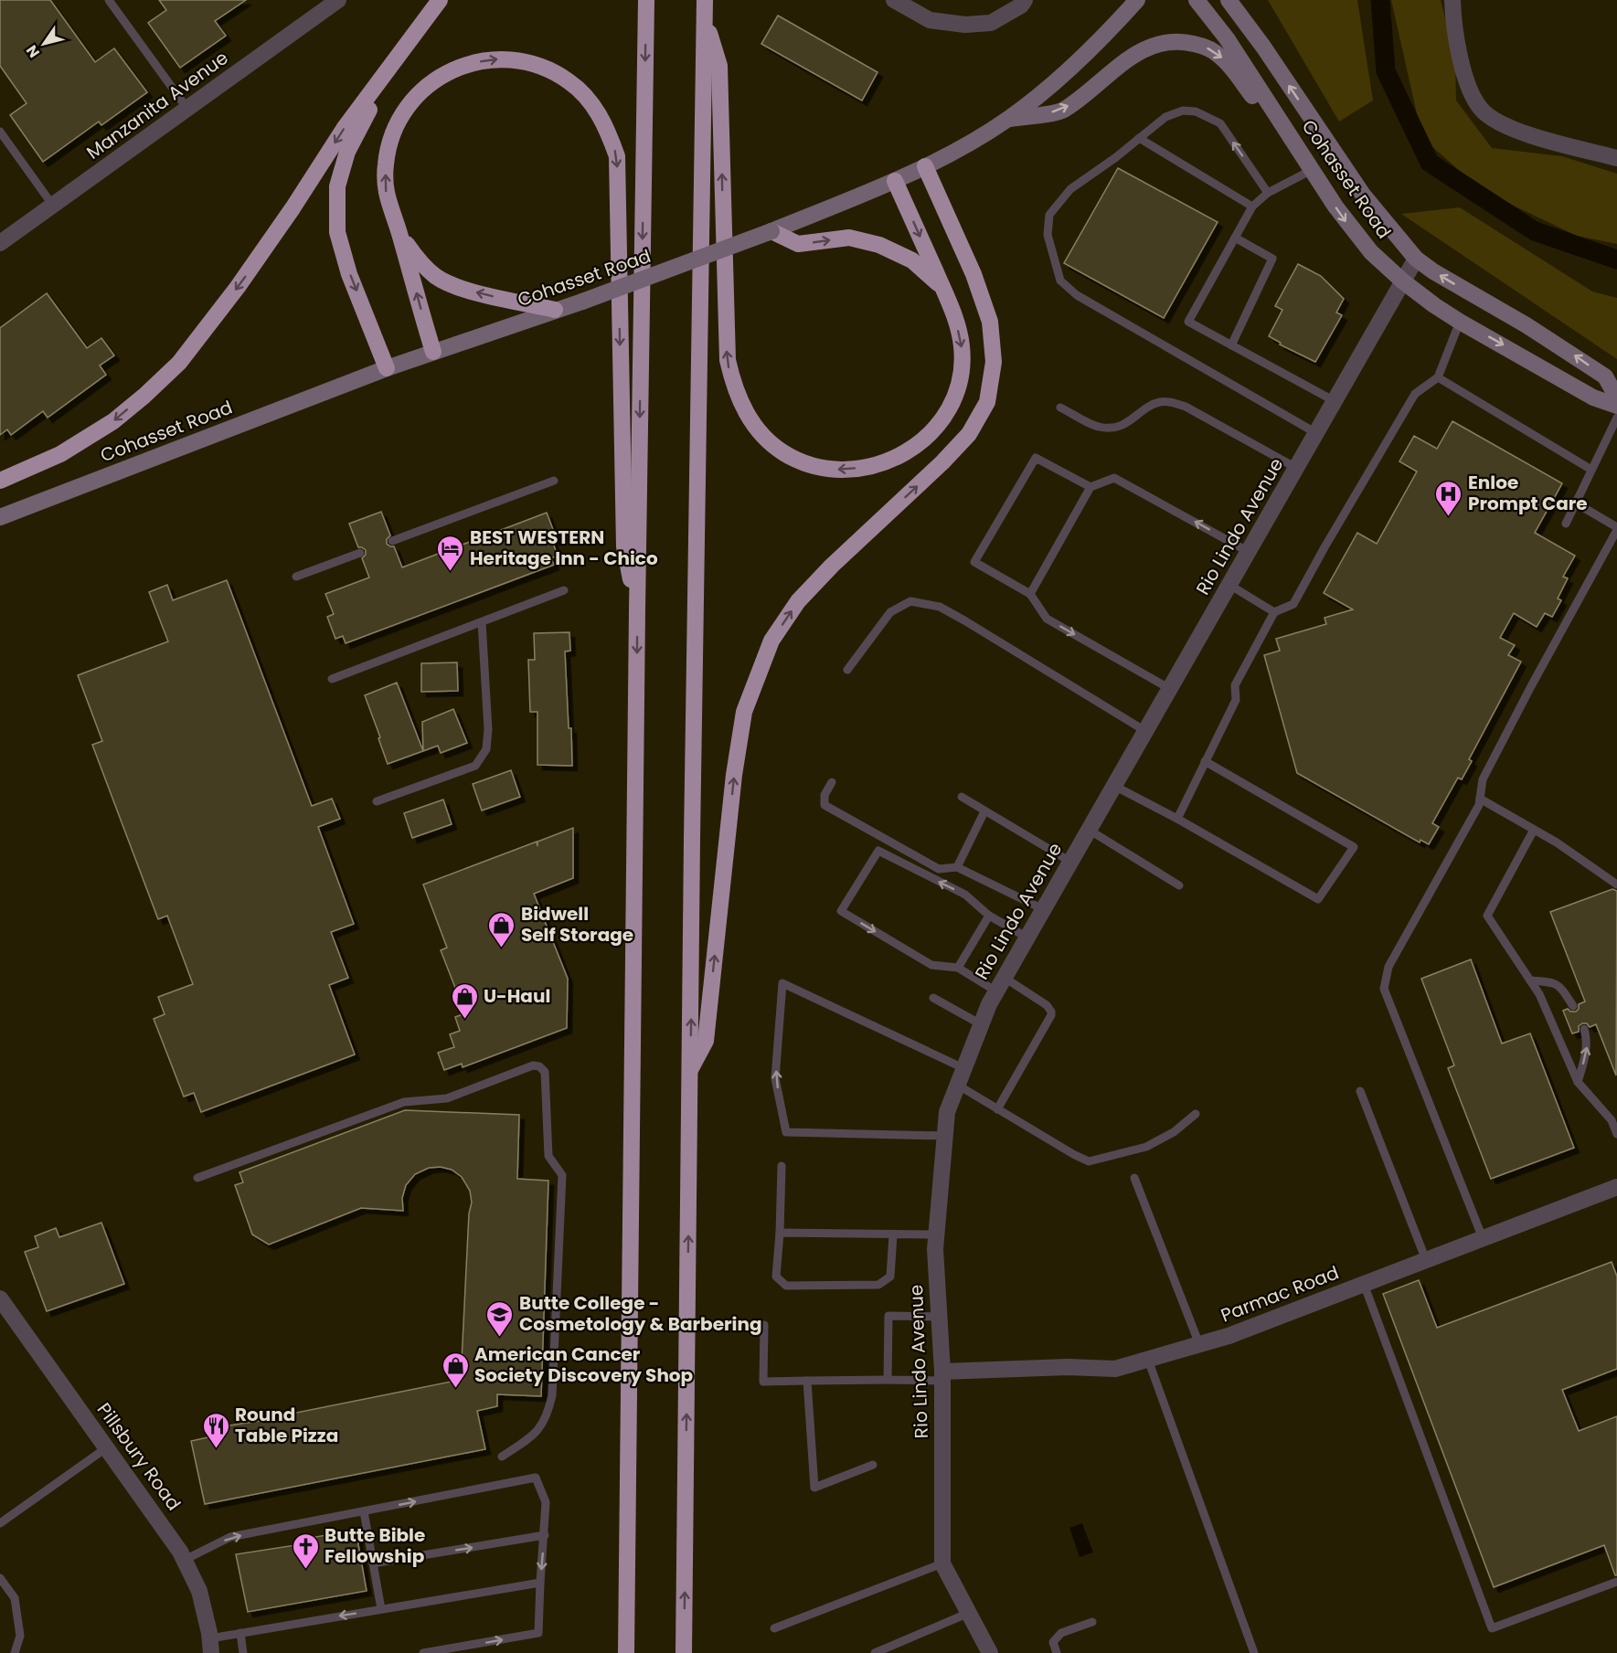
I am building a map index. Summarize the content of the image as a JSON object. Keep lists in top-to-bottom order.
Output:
{
  "streets": {
    "main road": ["Cohasset Road"],
    "street": [
      "Manzanita Avenue",
      "Rio Lindo Avenue",
      "Parmac Road",
      "Pillsbury Road"
    ]
  },
  "crossings": [
    ["Cohasset Road", "Rio Lindo Avenue"],
    ["Rio Lindo Avenue", "Parmac Road"]
  ],
  "places": {
    "hospital": ["Enloe Prompt Care"],
    "hotel": ["BEST WESTERN Heritage Inn - Chico"],
    "shop": ["Bidwell Self Storage", "U-Haul", "American Cancer Society Discovery Shop"],
    "school or university": ["Butte College - Cosmetology & Barbering"],
    "restaurant": ["Round Table Pizza"],
    "church": ["Butte Bible Fellowship"]
  },
  "north": "bottom left"
}
